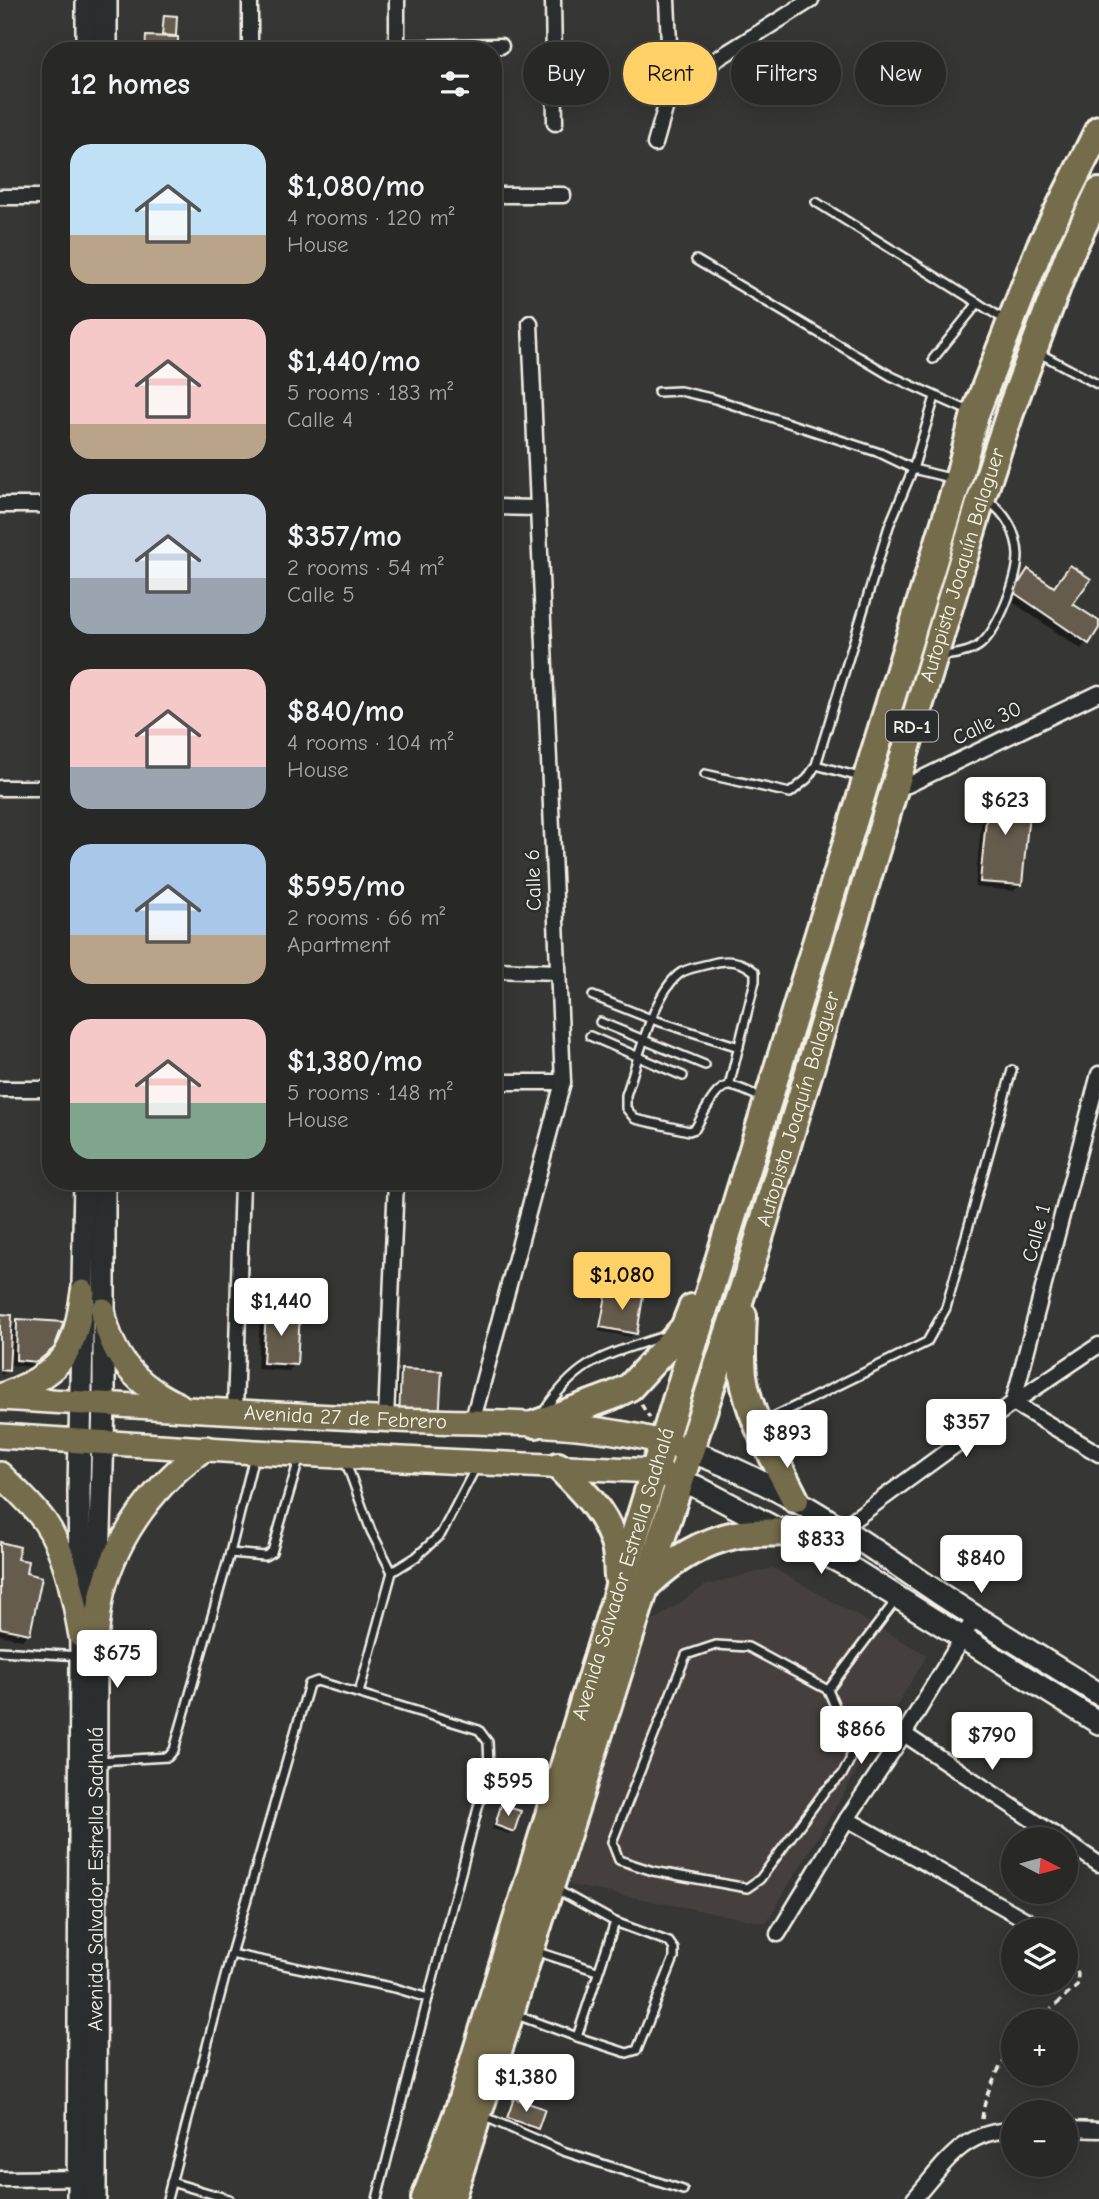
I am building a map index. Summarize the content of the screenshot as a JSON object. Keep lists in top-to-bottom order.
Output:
{
  "streets": {
    "highway": ["Autopista Joaquín Balaguer", "RD-1", "Avenida Salvador Estrella Sadhalá"],
    "main road": ["Avenida 27 de Febrero"],
    "street": ["Calle 30", "Calle 6", "Calle 1"]
  },
  "crossings": [
    ["Autopista Joaquín Balaguer", "Calle 30"],
    ["Autopista Joaquín Balaguer", "Avenida Salvador Estrella Sadhalá"],
    ["Calle 6", "Avenida 27 de Febrero"],
    ["Avenida 27 de Febrero", "Avenida Salvador Estrella Sadhalá"]
  ],
  "north": "right",
  "page": {
    "chip": [
      "Buy",
      "Rent",
      "Filters",
      "New"
    ],
    "heading": "12 homes",
    "list": [
      {
        "name": "$1,080/mo",
        "note": "4 rooms · 120 m² · House"
      },
      {
        "name": "$1,440/mo",
        "note": "5 rooms · 183 m² · Calle 4"
      },
      {
        "name": "$357/mo",
        "note": "2 rooms · 54 m² · Calle 5"
      },
      {
        "name": "$840/mo",
        "note": "4 rooms · 104 m² · House"
      },
      {
        "name": "$595/mo",
        "note": "2 rooms · 66 m² · Apartment"
      },
      {
        "name": "$1,380/mo",
        "note": "5 rooms · 148 m² · House"
      }
    ],
    "price": [
      "$623",
      "$1,080",
      "$1,440",
      "$357",
      "$893",
      "$833",
      "$840",
      "$675",
      "$866",
      "$790",
      "$595",
      "$1,380"
    ],
    "map_buttons": ["+", "−"]
  }
}
